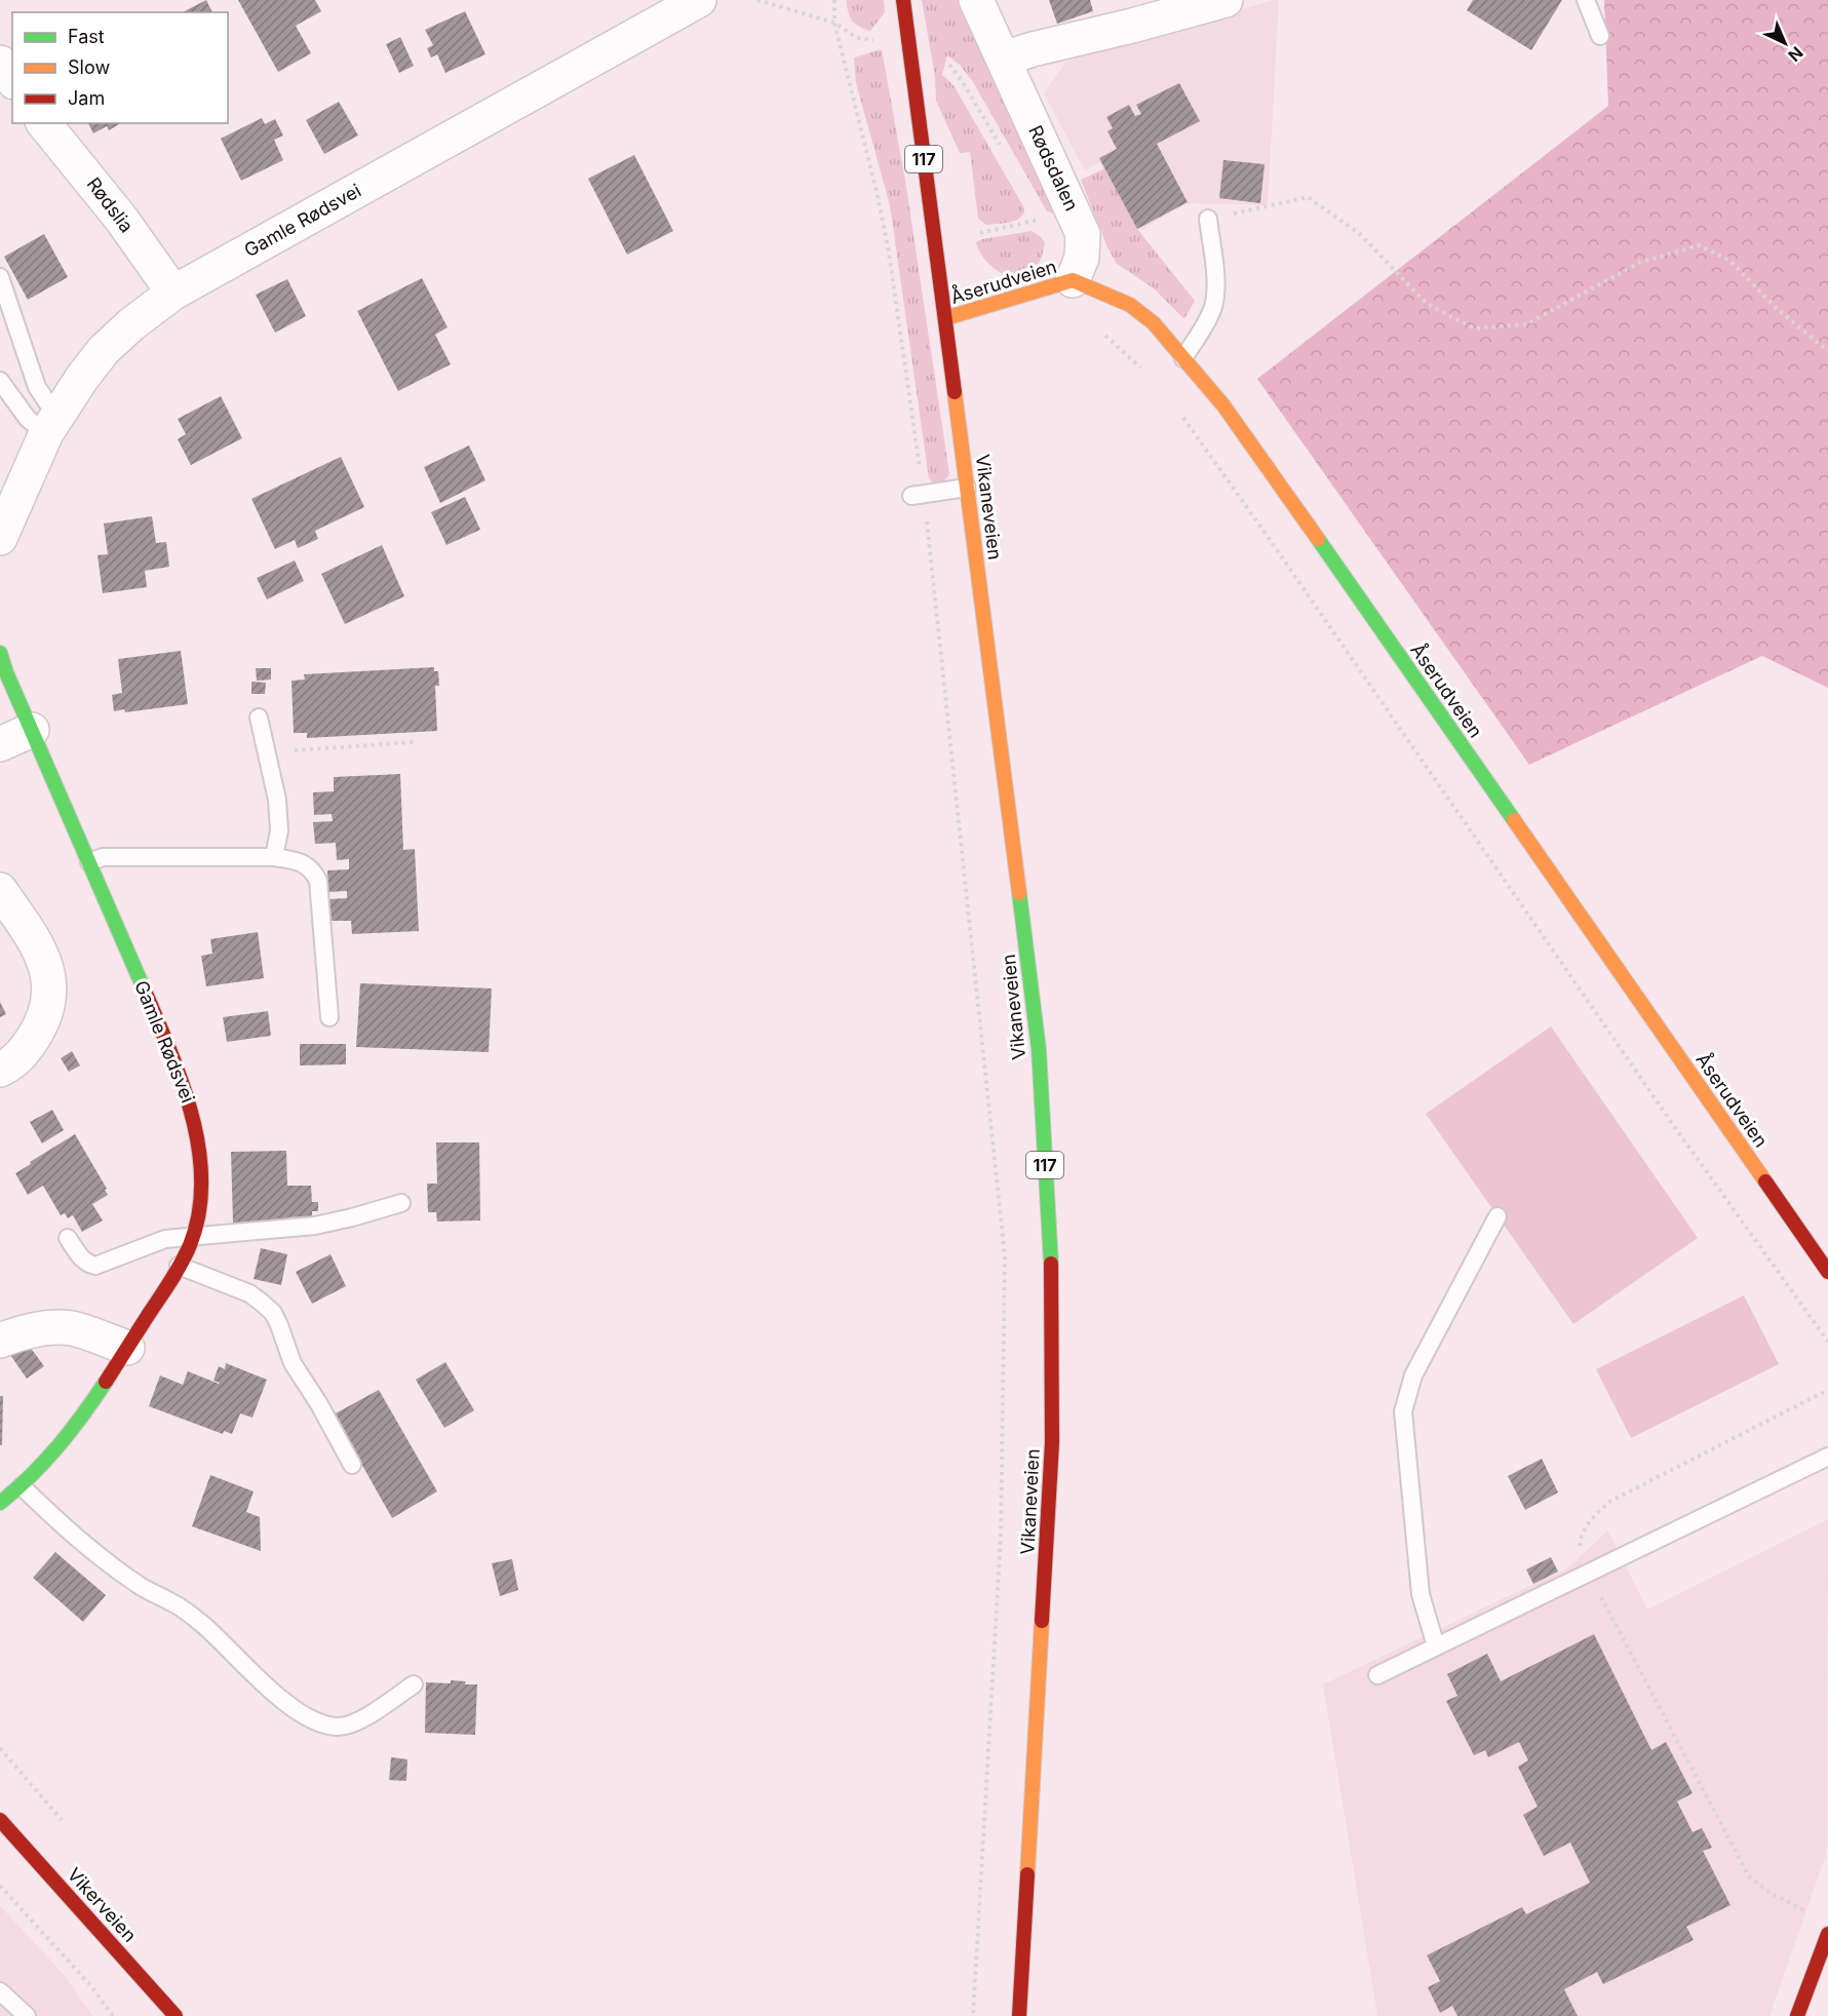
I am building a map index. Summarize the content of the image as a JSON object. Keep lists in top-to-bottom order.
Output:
{
  "streets": {
    "street": [
      "117",
      "Rødsdalen",
      "Rødslia",
      "Gamle Rødsvei",
      "Åserudveien",
      "Vikaneveien",
      "Vikerveien"
    ]
  },
  "crossings": [
    ["Rødsdalen", "Åserudveien"],
    ["Rødslia", "Gamle Rødsvei"],
    ["Åserudveien", "Vikaneveien"]
  ],
  "legend": ["Fast", "Slow", "Jam"],
  "north": "bottom right"
}
